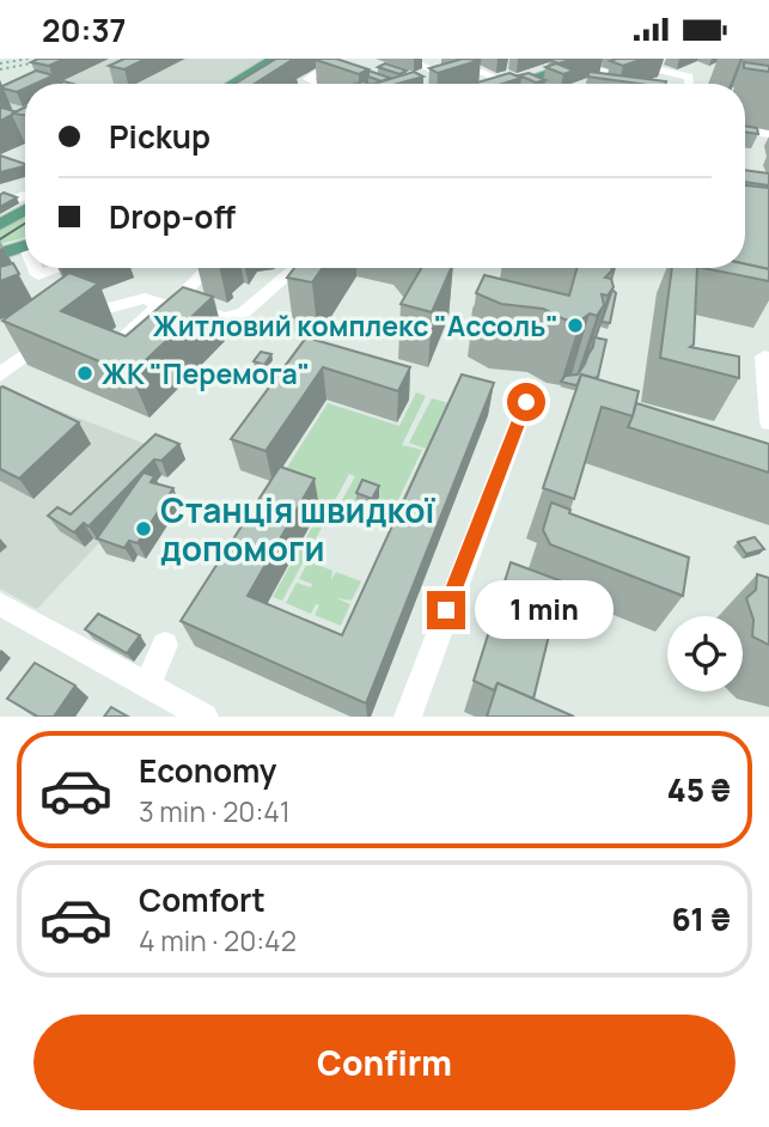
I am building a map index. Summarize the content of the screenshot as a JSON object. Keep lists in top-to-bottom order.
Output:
{
  "places": ["Житловий комплекс \"Ассоль\"", "ЖК \"Перемога\"", "Станція швидкої допомоги"],
  "page": {
    "status": "20:37",
    "banner": ["Pickup", "Drop-off"],
    "bubble": "1 min",
    "list": [
      {
        "name": "Economy",
        "note": "3 min · 20:41",
        "value": "45 ₴"
      },
      {
        "name": "Comfort",
        "note": "4 min · 20:42",
        "value": "61 ₴"
      }
    ],
    "buttons": "Confirm"
  }
}
